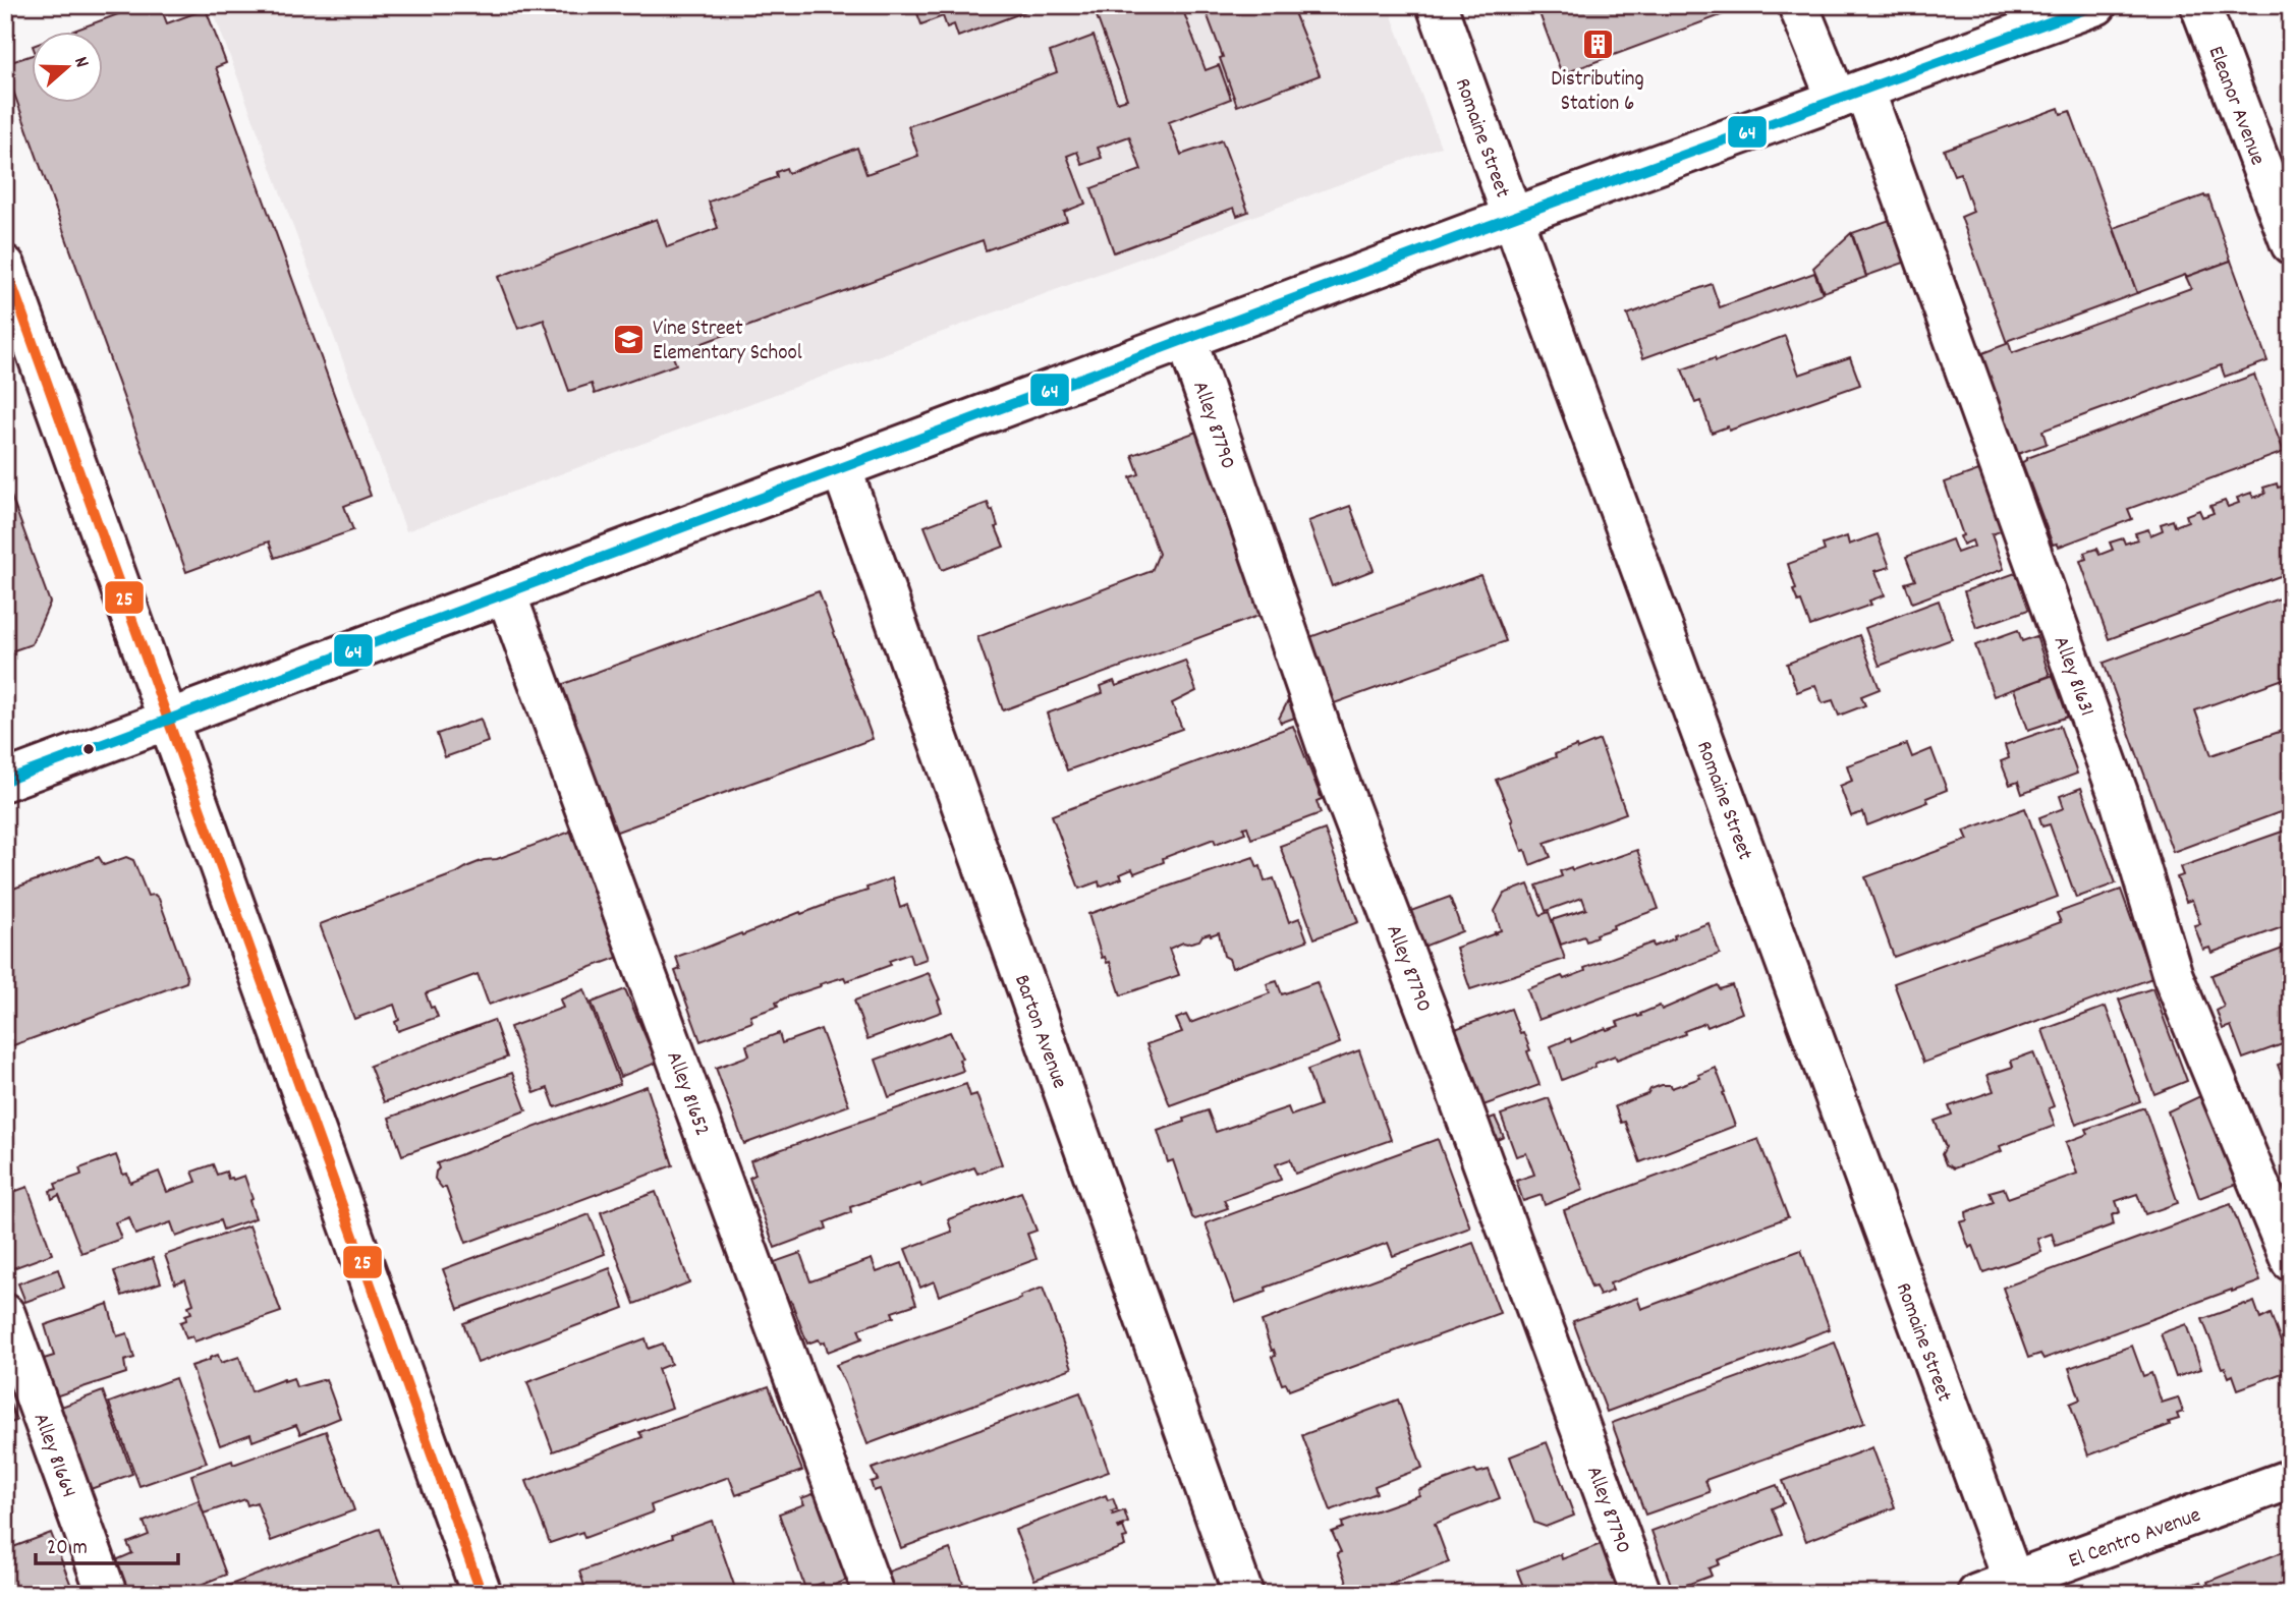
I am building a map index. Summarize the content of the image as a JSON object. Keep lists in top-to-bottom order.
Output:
{
  "streets": {
    "street": [
      "Eleanor Avenue",
      "Romaine Street",
      "Alley 87790",
      "Alley 81631",
      "Barton Avenue",
      "Alley 81652",
      "Alley 81664",
      "El Centro Avenue"
    ]
  },
  "crossings": [
    ["Romaine Street", "El Centro Avenue"]
  ],
  "places": {
    "building": ["Distributing Station 6"],
    "school or university": ["Vine Street Elementary School"]
  },
  "lines": ["transit line 64", "transit line 25"],
  "scale_bar": "20 m",
  "north": "right"
}
